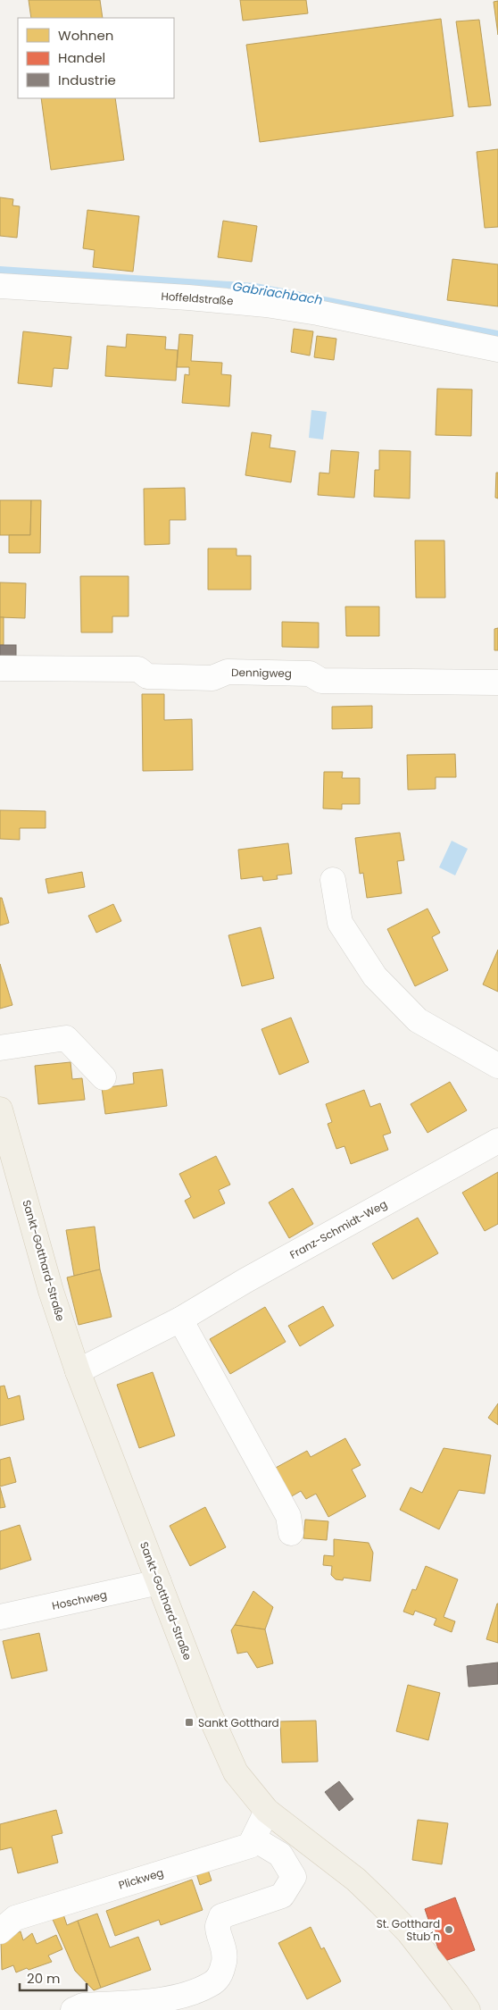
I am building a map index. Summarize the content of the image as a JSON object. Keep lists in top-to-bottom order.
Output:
{
  "streets": {
    "main road": ["Sankt-Gotthard-Straße"],
    "street": [
      "Hoffeldstraße",
      "Dennigweg",
      "Franz-Schmidt-Weg",
      "Hoschweg",
      "Plickweg"
    ]
  },
  "crossings": [
    ["Franz-Schmidt-Weg", "Sankt-Gotthard-Straße"],
    ["Sankt-Gotthard-Straße", "Hoschweg"]
  ],
  "water": ["Gabriachbach"],
  "places": {
    "transit": ["Sankt Gotthard"],
    "other": ["St. Gotthard Stub´n"]
  },
  "legend": ["Wohnen", "Handel", "Industrie"],
  "scale_bar": "20 m"
}
